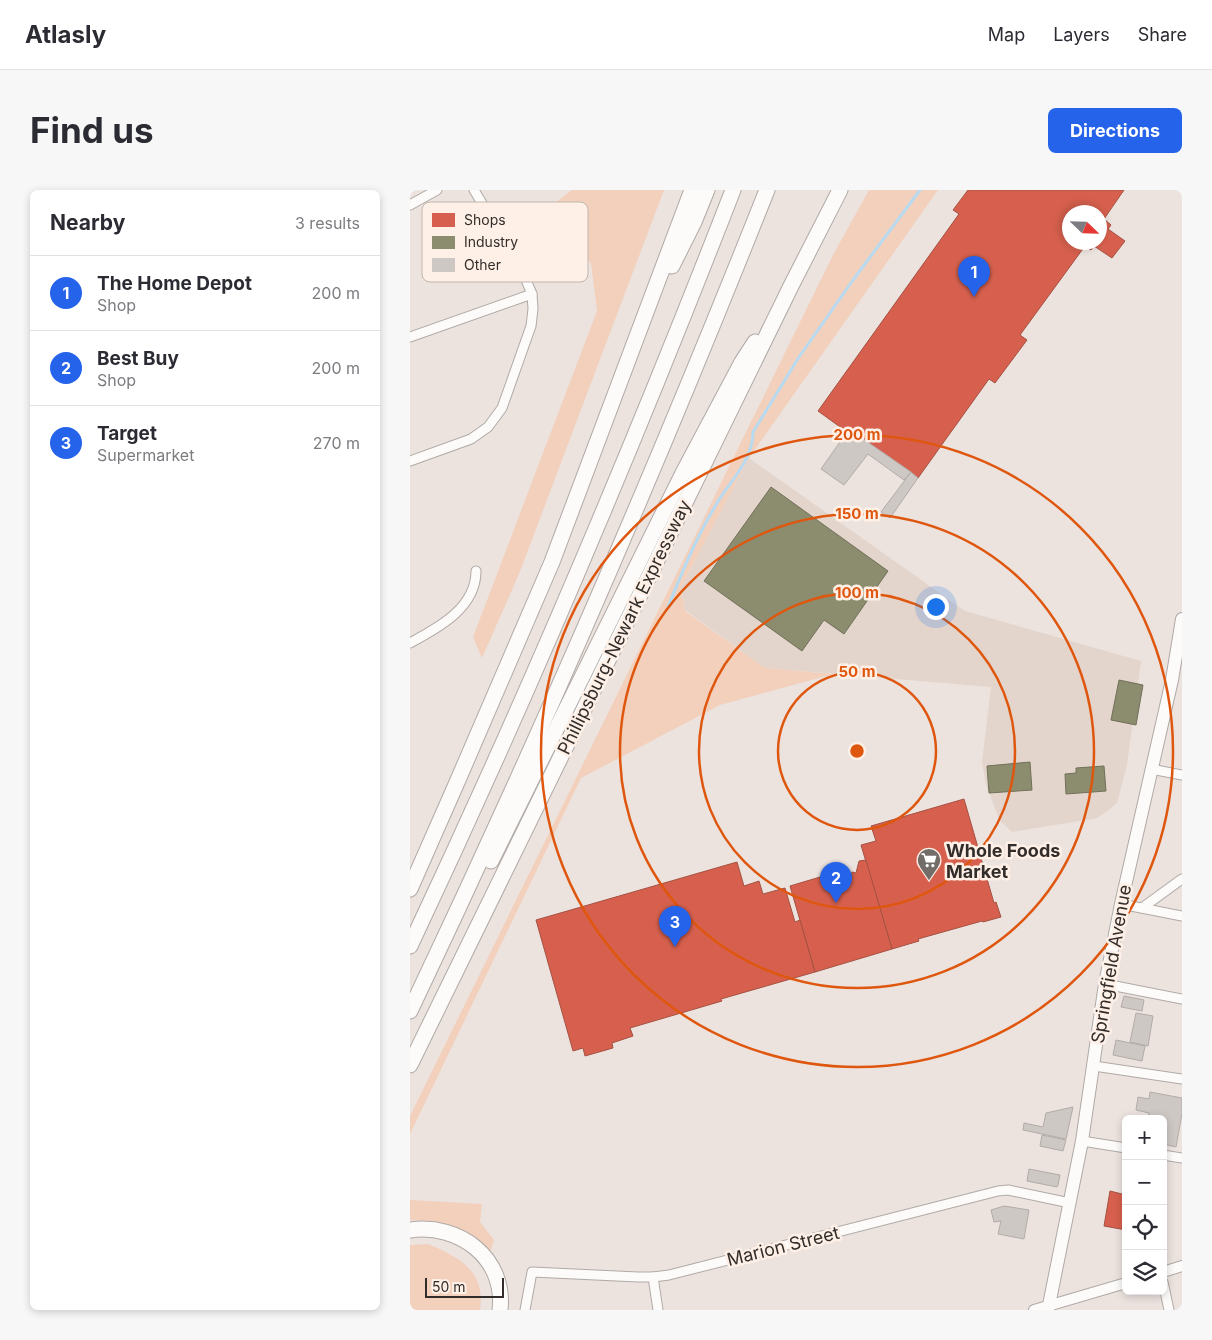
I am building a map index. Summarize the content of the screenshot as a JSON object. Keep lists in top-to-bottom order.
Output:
{
  "streets": {
    "highway": ["Phillipsburg-Newark Expressway"],
    "main road": ["Springfield Avenue"],
    "street": ["Marion Street"]
  },
  "crossings": [
    ["Springfield Avenue", "Marion Street"]
  ],
  "places": {
    "supermarket": ["Whole Foods Market"]
  },
  "legend": ["Shops", "Industry", "Other"],
  "scale_bar": "50 m",
  "north": "bottom right",
  "page": {
    "header": "Atlasly",
    "nav": ["Map", "Layers", "Share"],
    "buttons": "Directions",
    "title": "Find us",
    "heading": ["Nearby", "3 results"],
    "list": [
      {
        "mark": "1",
        "name": "The Home Depot",
        "note": "Shop",
        "value": "200 m"
      },
      {
        "mark": "2",
        "name": "Best Buy",
        "note": "Shop",
        "value": "200 m"
      },
      {
        "mark": "3",
        "name": "Target",
        "note": "Supermarket",
        "value": "270 m"
      }
    ],
    "pins": ["1", "2", "3"],
    "map_buttons": ["+", "−"],
    "scale": "50 m"
  },
  "rings": [
    "200 m",
    "150 m",
    "100 m",
    "50 m"
  ]
}
